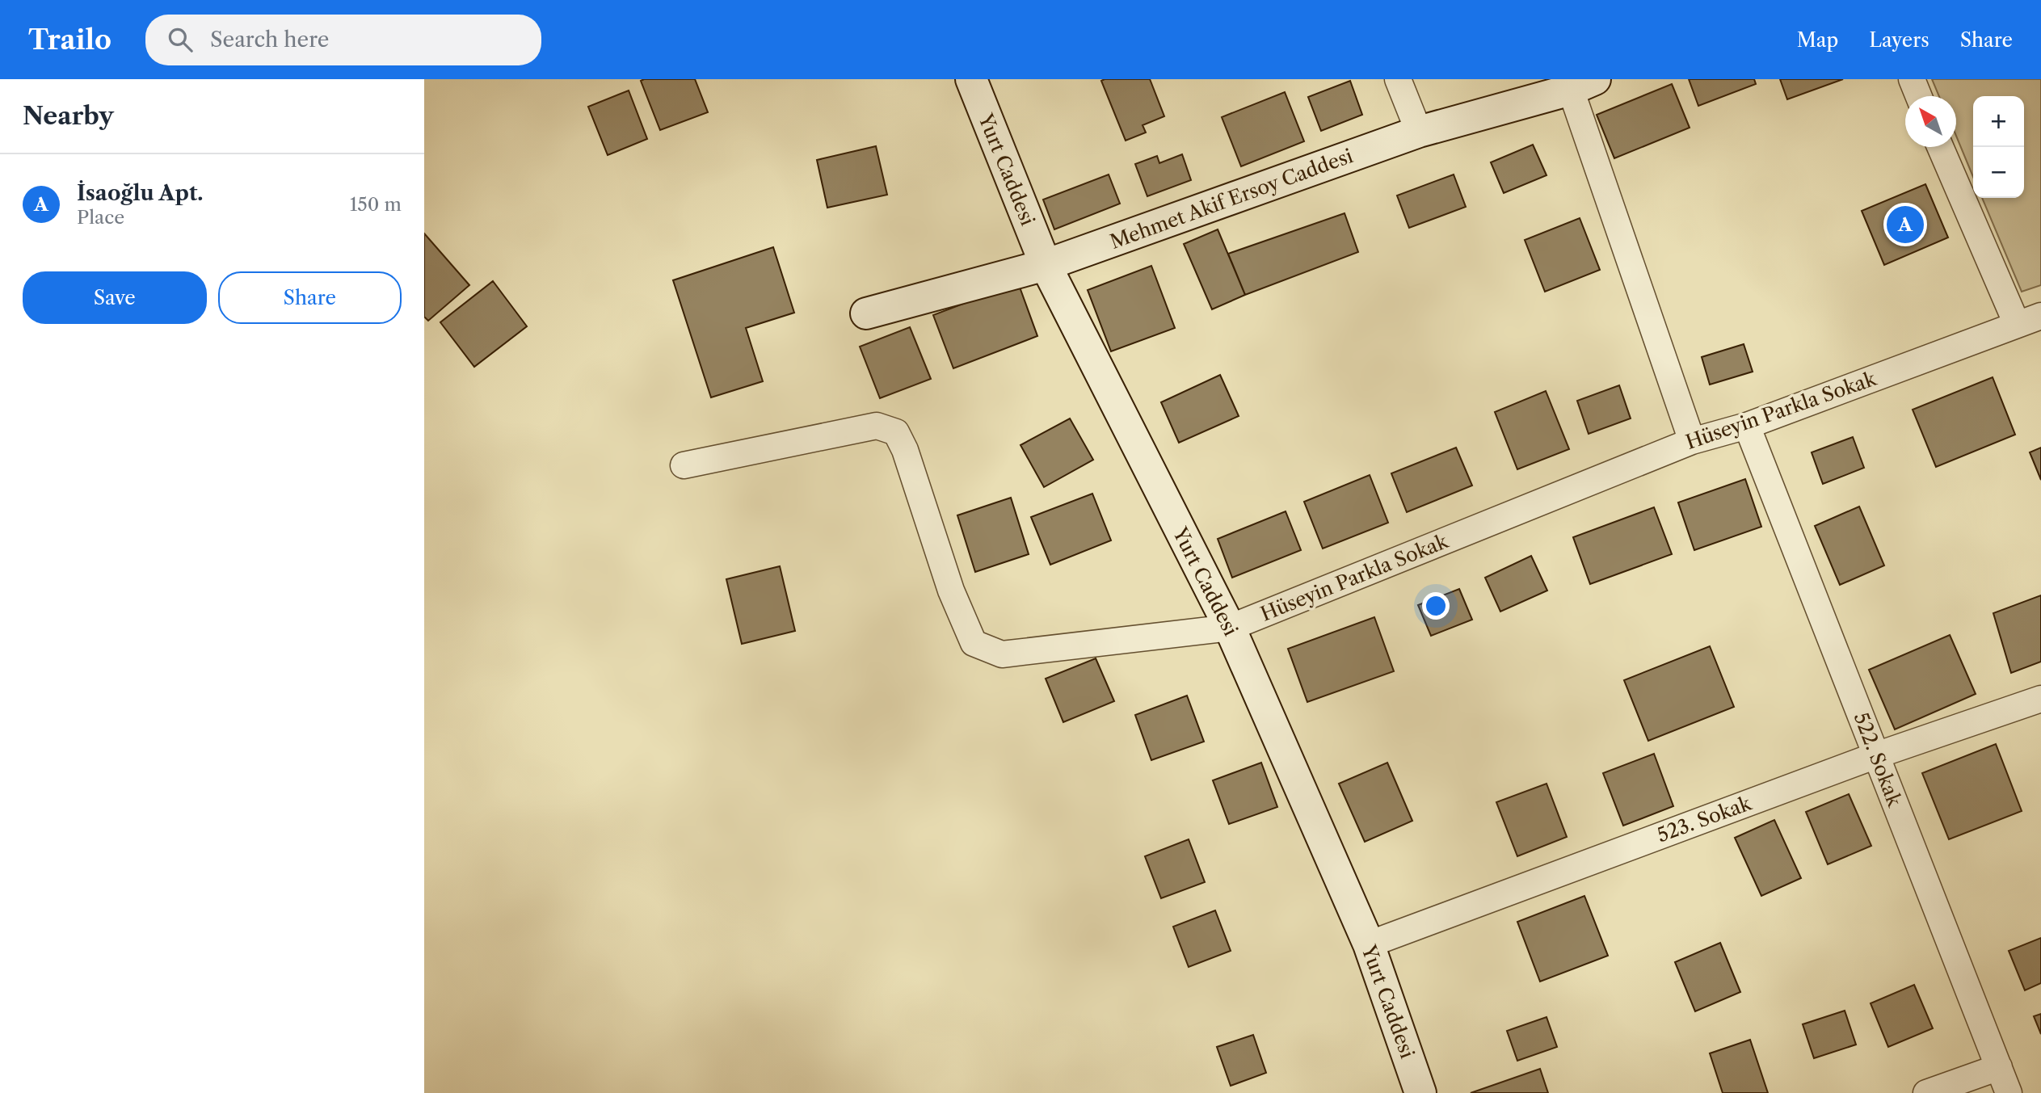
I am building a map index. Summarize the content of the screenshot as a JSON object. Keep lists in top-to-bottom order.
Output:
{
  "streets": {
    "street": [
      "Yurt Caddesi",
      "Mehmet Akif Ersoy Caddesi",
      "Hüseyin Parkla Sokak",
      "522. Sokak",
      "523. Sokak"
    ]
  },
  "crossings": [
    ["Yurt Caddesi", "Mehmet Akif Ersoy Caddesi"],
    ["Yurt Caddesi", "Hüseyin Parkla Sokak"],
    ["Yurt Caddesi", "523. Sokak"],
    ["Hüseyin Parkla Sokak", "522. Sokak"],
    ["522. Sokak", "523. Sokak"]
  ],
  "north": "top left",
  "page": {
    "header": "Trailo",
    "search": "Search here",
    "nav": ["Map", "Layers", "Share"],
    "heading": "Nearby",
    "map_buttons": ["+", "−"],
    "list": [
      {
        "mark": "A",
        "name": "İsaoğlu Apt.",
        "note": "Place",
        "value": "150 m"
      }
    ],
    "pins": "A",
    "buttons": ["Save", "Share"]
  }
}
